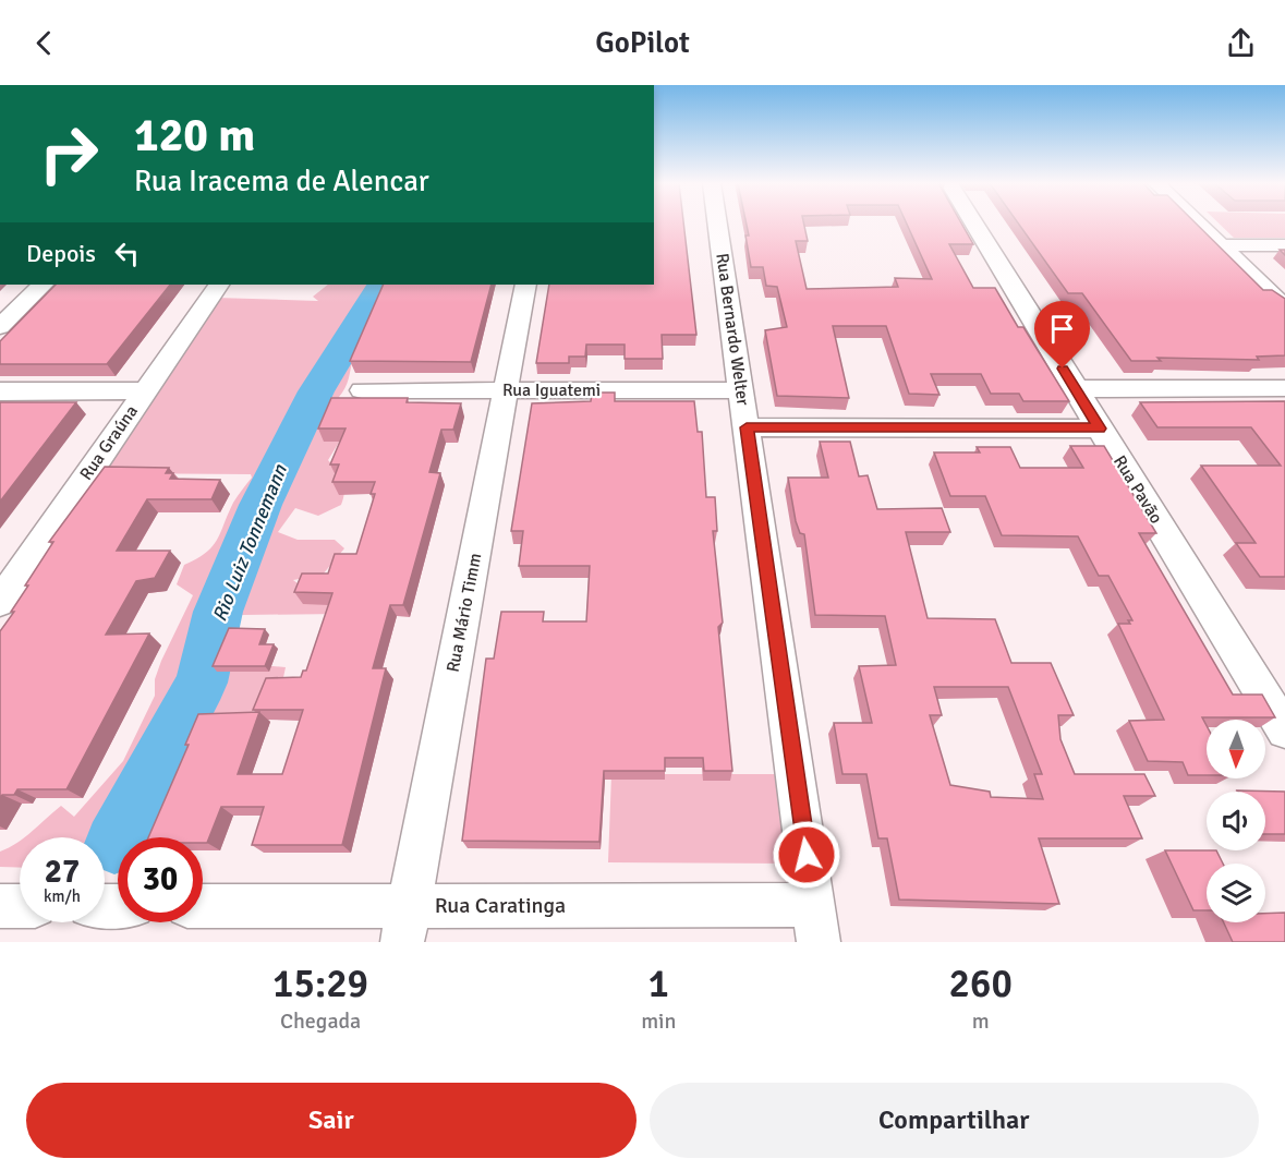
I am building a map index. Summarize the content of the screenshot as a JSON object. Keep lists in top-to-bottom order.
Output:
{
  "streets": {
    "street": [
      "Rua Bernardo Welter",
      "Rua Iguatemi",
      "Rua Graúna",
      "Rua Pavão",
      "Rua Mário Timm",
      "Rua Caratinga"
    ]
  },
  "crossings": [
    ["Rua Bernardo Welter", "Rua Iguatemi"],
    ["Rua Bernardo Welter", "Rua Caratinga"],
    ["Rua Iguatemi", "Rua Mário Timm"],
    ["Rua Mário Timm", "Rua Caratinga"]
  ],
  "water": ["Rio Luiz Tonnemann"],
  "north": "bottom",
  "page": {
    "header": "GoPilot",
    "turn": ["120 m", "Rua Iracema de Alencar"],
    "then": "Depois",
    "speed": "27 km/h",
    "limit": "30",
    "eta": [
      "15:29",
      "Chegada",
      "1",
      "min",
      "260",
      "m"
    ],
    "buttons": ["Sair", "Compartilhar"]
  }
}
